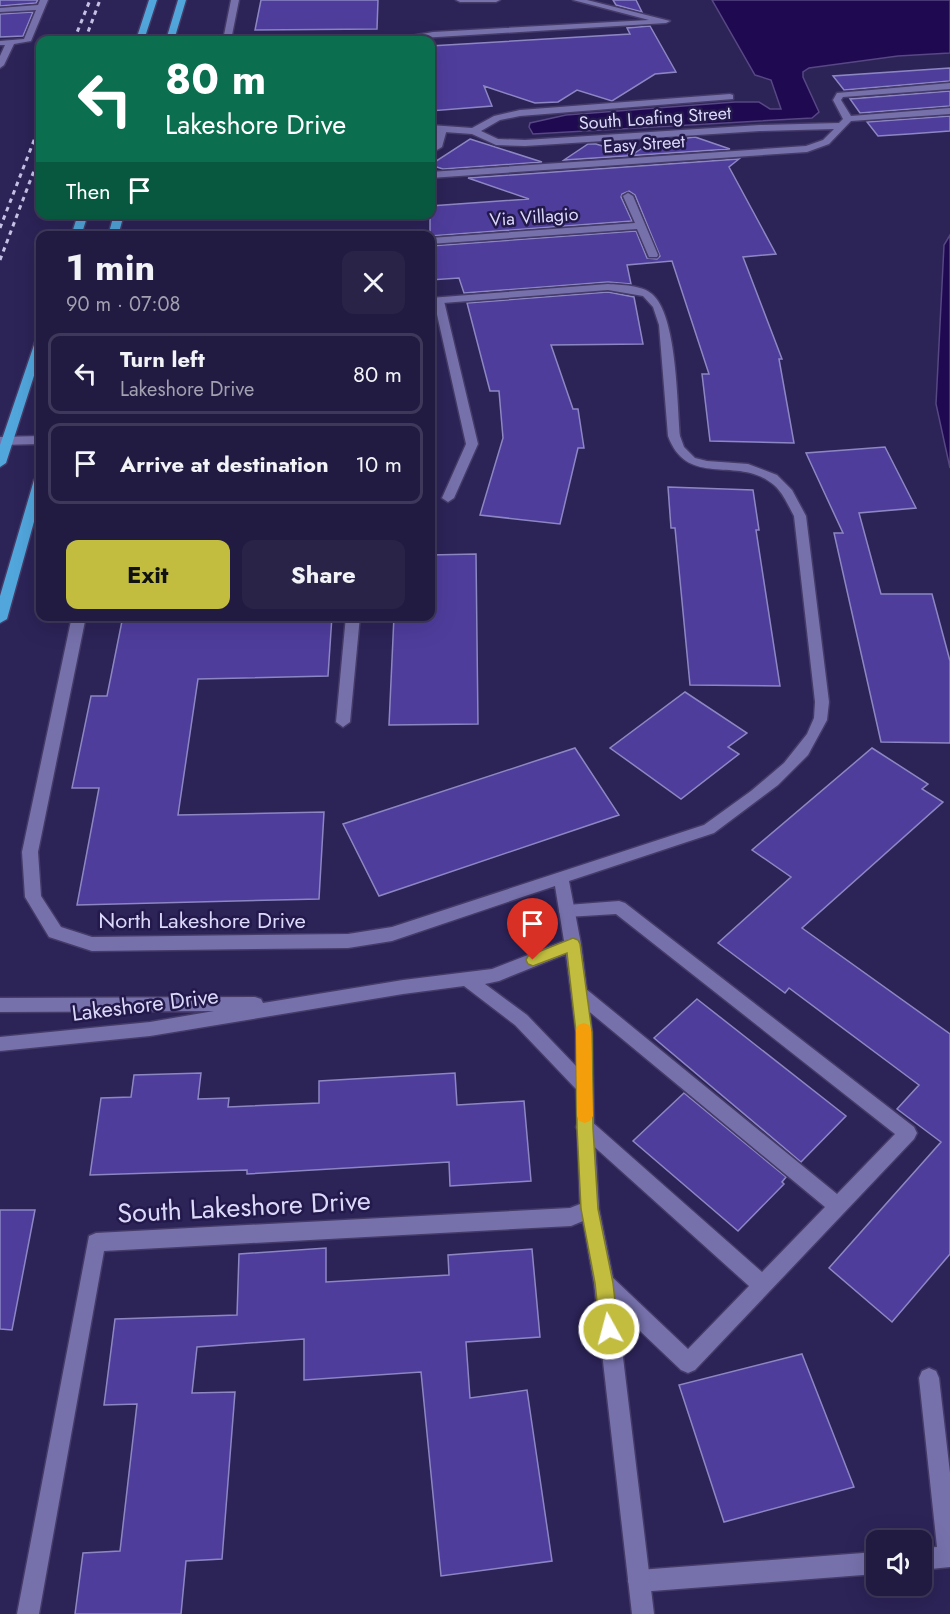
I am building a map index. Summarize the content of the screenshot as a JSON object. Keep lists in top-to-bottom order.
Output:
{
  "streets": {
    "street": [
      "South Loafing Street",
      "Easy Street",
      "Via Villagio",
      "North Lakeshore Drive",
      "Lakeshore Drive",
      "South Lakeshore Drive"
    ]
  },
  "crossings": [
    ["South Loafing Street", "Easy Street"]
  ],
  "page": {
    "turn": ["80 m", "Lakeshore Drive"],
    "then": "Then",
    "heading": ["1 min", "90 m · 07:08"],
    "list": [
      {
        "name": "Turn left",
        "note": "Lakeshore Drive",
        "value": "80 m"
      },
      {
        "name": "Arrive at destination",
        "value": "10 m"
      }
    ],
    "buttons": ["Exit", "Share"]
  }
}
